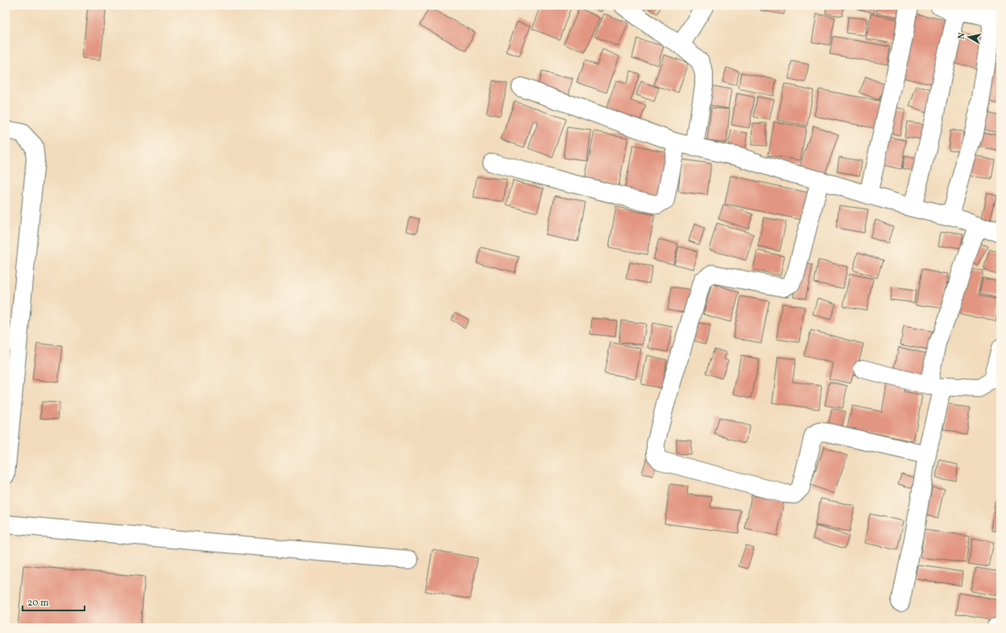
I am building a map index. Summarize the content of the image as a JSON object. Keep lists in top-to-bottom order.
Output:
{
  "scale_bar": "20 m",
  "north": "left"
}
